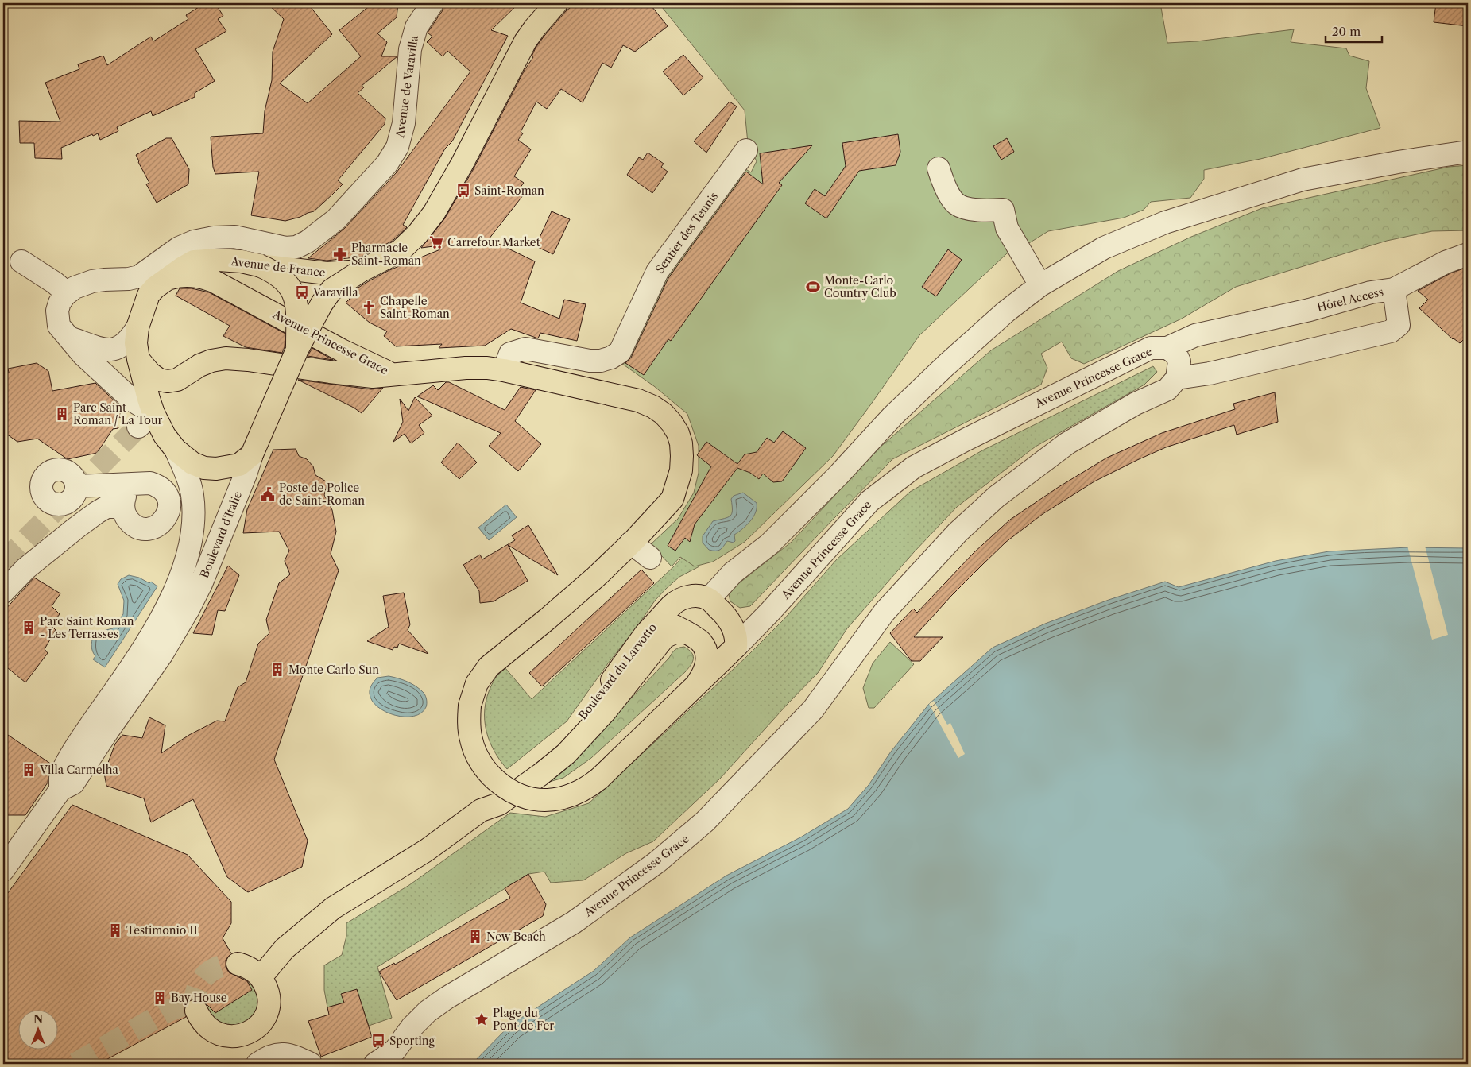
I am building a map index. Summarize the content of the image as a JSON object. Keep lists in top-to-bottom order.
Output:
{
  "streets": {
    "main road": [
      "Avenue de France",
      "Avenue Princesse Grace",
      "Boulevard d'Italie",
      "Boulevard du Larvotto"
    ],
    "street": ["Avenue de Varavilla", "Sentier des Tennis", "Hôtel Access"]
  },
  "crossings": [
    ["Sentier des Tennis", "Avenue Princesse Grace"],
    ["Avenue de France", "Avenue Princesse Grace"],
    ["Avenue de France", "Boulevard d'Italie"],
    ["Hôtel Access", "Avenue Princesse Grace"]
  ],
  "places": {
    "bus stop": ["Saint-Roman", "Varavilla", "Sporting"],
    "supermarket": ["Carrefour Market"],
    "pharmacy": ["Pharmacie Saint-Roman"],
    "sports": ["Monte-Carlo Country Club"],
    "church": ["Chapelle Saint-Roman"],
    "building": [
      "Parc Saint Roman / La Tour",
      "Parc Saint Roman - Les Terrasses",
      "Monte Carlo Sun",
      "Villa Carmelha",
      "Testimonio II",
      "New Beach",
      "Bay House"
    ],
    "public building": ["Poste de Police de Saint-Roman"],
    "place": ["Plage du Pont de Fer"]
  },
  "scale_bar": "20 m",
  "north": "top"
}
